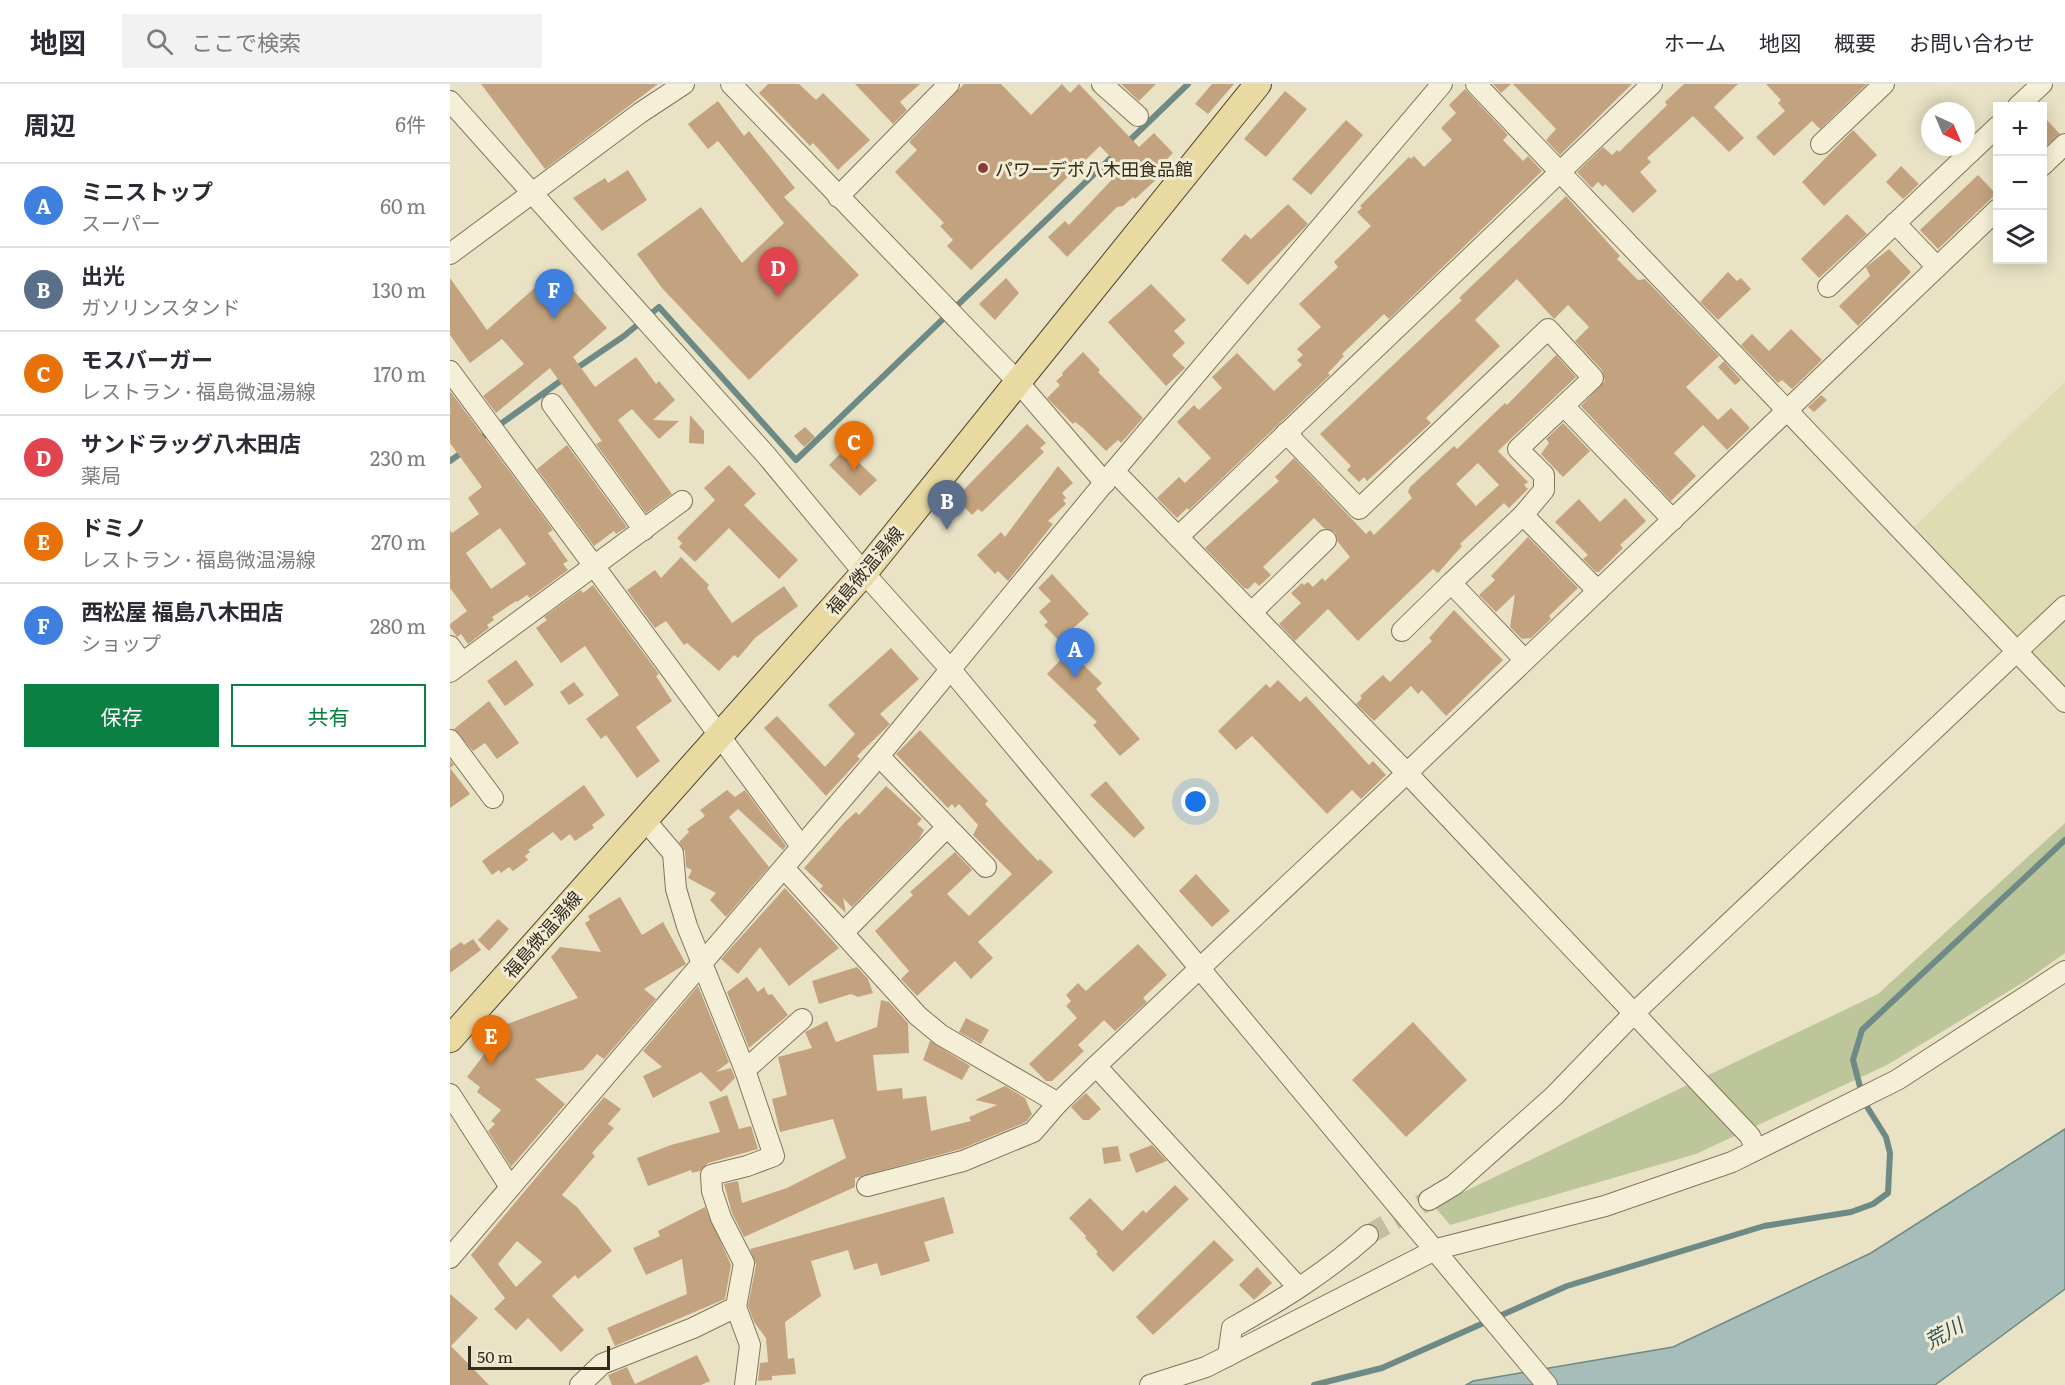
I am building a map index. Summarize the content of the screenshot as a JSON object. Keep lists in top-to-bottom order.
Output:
{
  "streets": {
    "main road": ["福島微温湯線"]
  },
  "water": ["荒川"],
  "places": ["パワーデポ八木田食品館"],
  "scale_bar": "50 m",
  "north": "bottom right",
  "page": {
    "header": "地図",
    "search": "ここで検索",
    "nav": [
      "ホーム",
      "地図",
      "概要",
      "お問い合わせ"
    ],
    "heading": ["周辺", "6件"],
    "map_buttons": ["+", "−"],
    "list": [
      {
        "mark": "A",
        "name": "ミニストップ",
        "note": "スーパー",
        "value": "60 m"
      },
      {
        "mark": "B",
        "name": "出光",
        "note": "ガソリンスタンド",
        "value": "130 m"
      },
      {
        "mark": "C",
        "name": "モスバーガー",
        "note": "レストラン · 福島微温湯線",
        "value": "170 m"
      },
      {
        "mark": "D",
        "name": "サンドラッグ八木田店",
        "note": "薬局",
        "value": "230 m"
      },
      {
        "mark": "E",
        "name": "ドミノ",
        "note": "レストラン · 福島微温湯線",
        "value": "270 m"
      },
      {
        "mark": "F",
        "name": "西松屋 福島八木田店",
        "note": "ショップ",
        "value": "280 m"
      }
    ],
    "pins": [
      "D",
      "F",
      "C",
      "B",
      "A",
      "E"
    ],
    "buttons": ["保存", "共有"],
    "scale": "50 m"
  }
}
